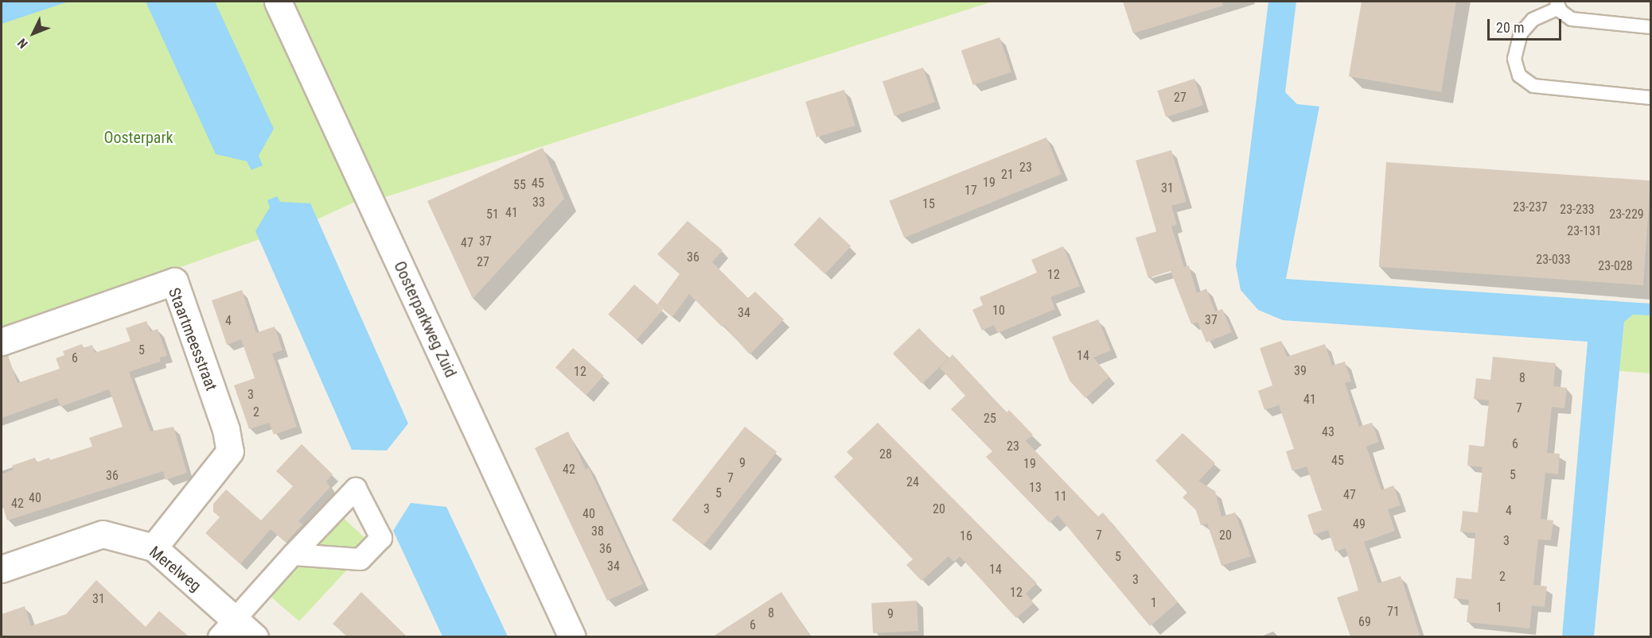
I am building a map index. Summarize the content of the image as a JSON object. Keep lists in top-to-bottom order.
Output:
{
  "streets": {
    "street": ["Oosterparkweg Zuid", "Staartmeesstraat", "Merelweg"]
  },
  "crossings": [
    ["Staartmeesstraat", "Merelweg"]
  ],
  "parks": ["Oosterpark"],
  "house_numbers": [
    "27",
    "23",
    "21",
    "19",
    "45",
    "55",
    "31",
    "17",
    "33",
    "15",
    "23-237",
    "23-233",
    "41",
    "51",
    "23-229",
    "23-131",
    "37",
    "47",
    "36",
    "23-033",
    "27",
    "23-028",
    "12",
    "10",
    "34",
    "37",
    "4",
    "5",
    "14",
    "6",
    "39",
    "12",
    "8",
    "3",
    "41",
    "7",
    "2",
    "25",
    "43",
    "6",
    "23",
    "28",
    "45",
    "9",
    "19",
    "42",
    "5",
    "36",
    "7",
    "24",
    "13",
    "5",
    "47",
    "11",
    "40",
    "42",
    "3",
    "20",
    "4",
    "40",
    "49",
    "38",
    "7",
    "20",
    "16",
    "3",
    "36",
    "5",
    "34",
    "14",
    "2",
    "3",
    "12",
    "31",
    "1",
    "1",
    "71",
    "8",
    "9",
    "69",
    "6"
  ],
  "scale_bar": "20 m",
  "north": "bottom left"
}
